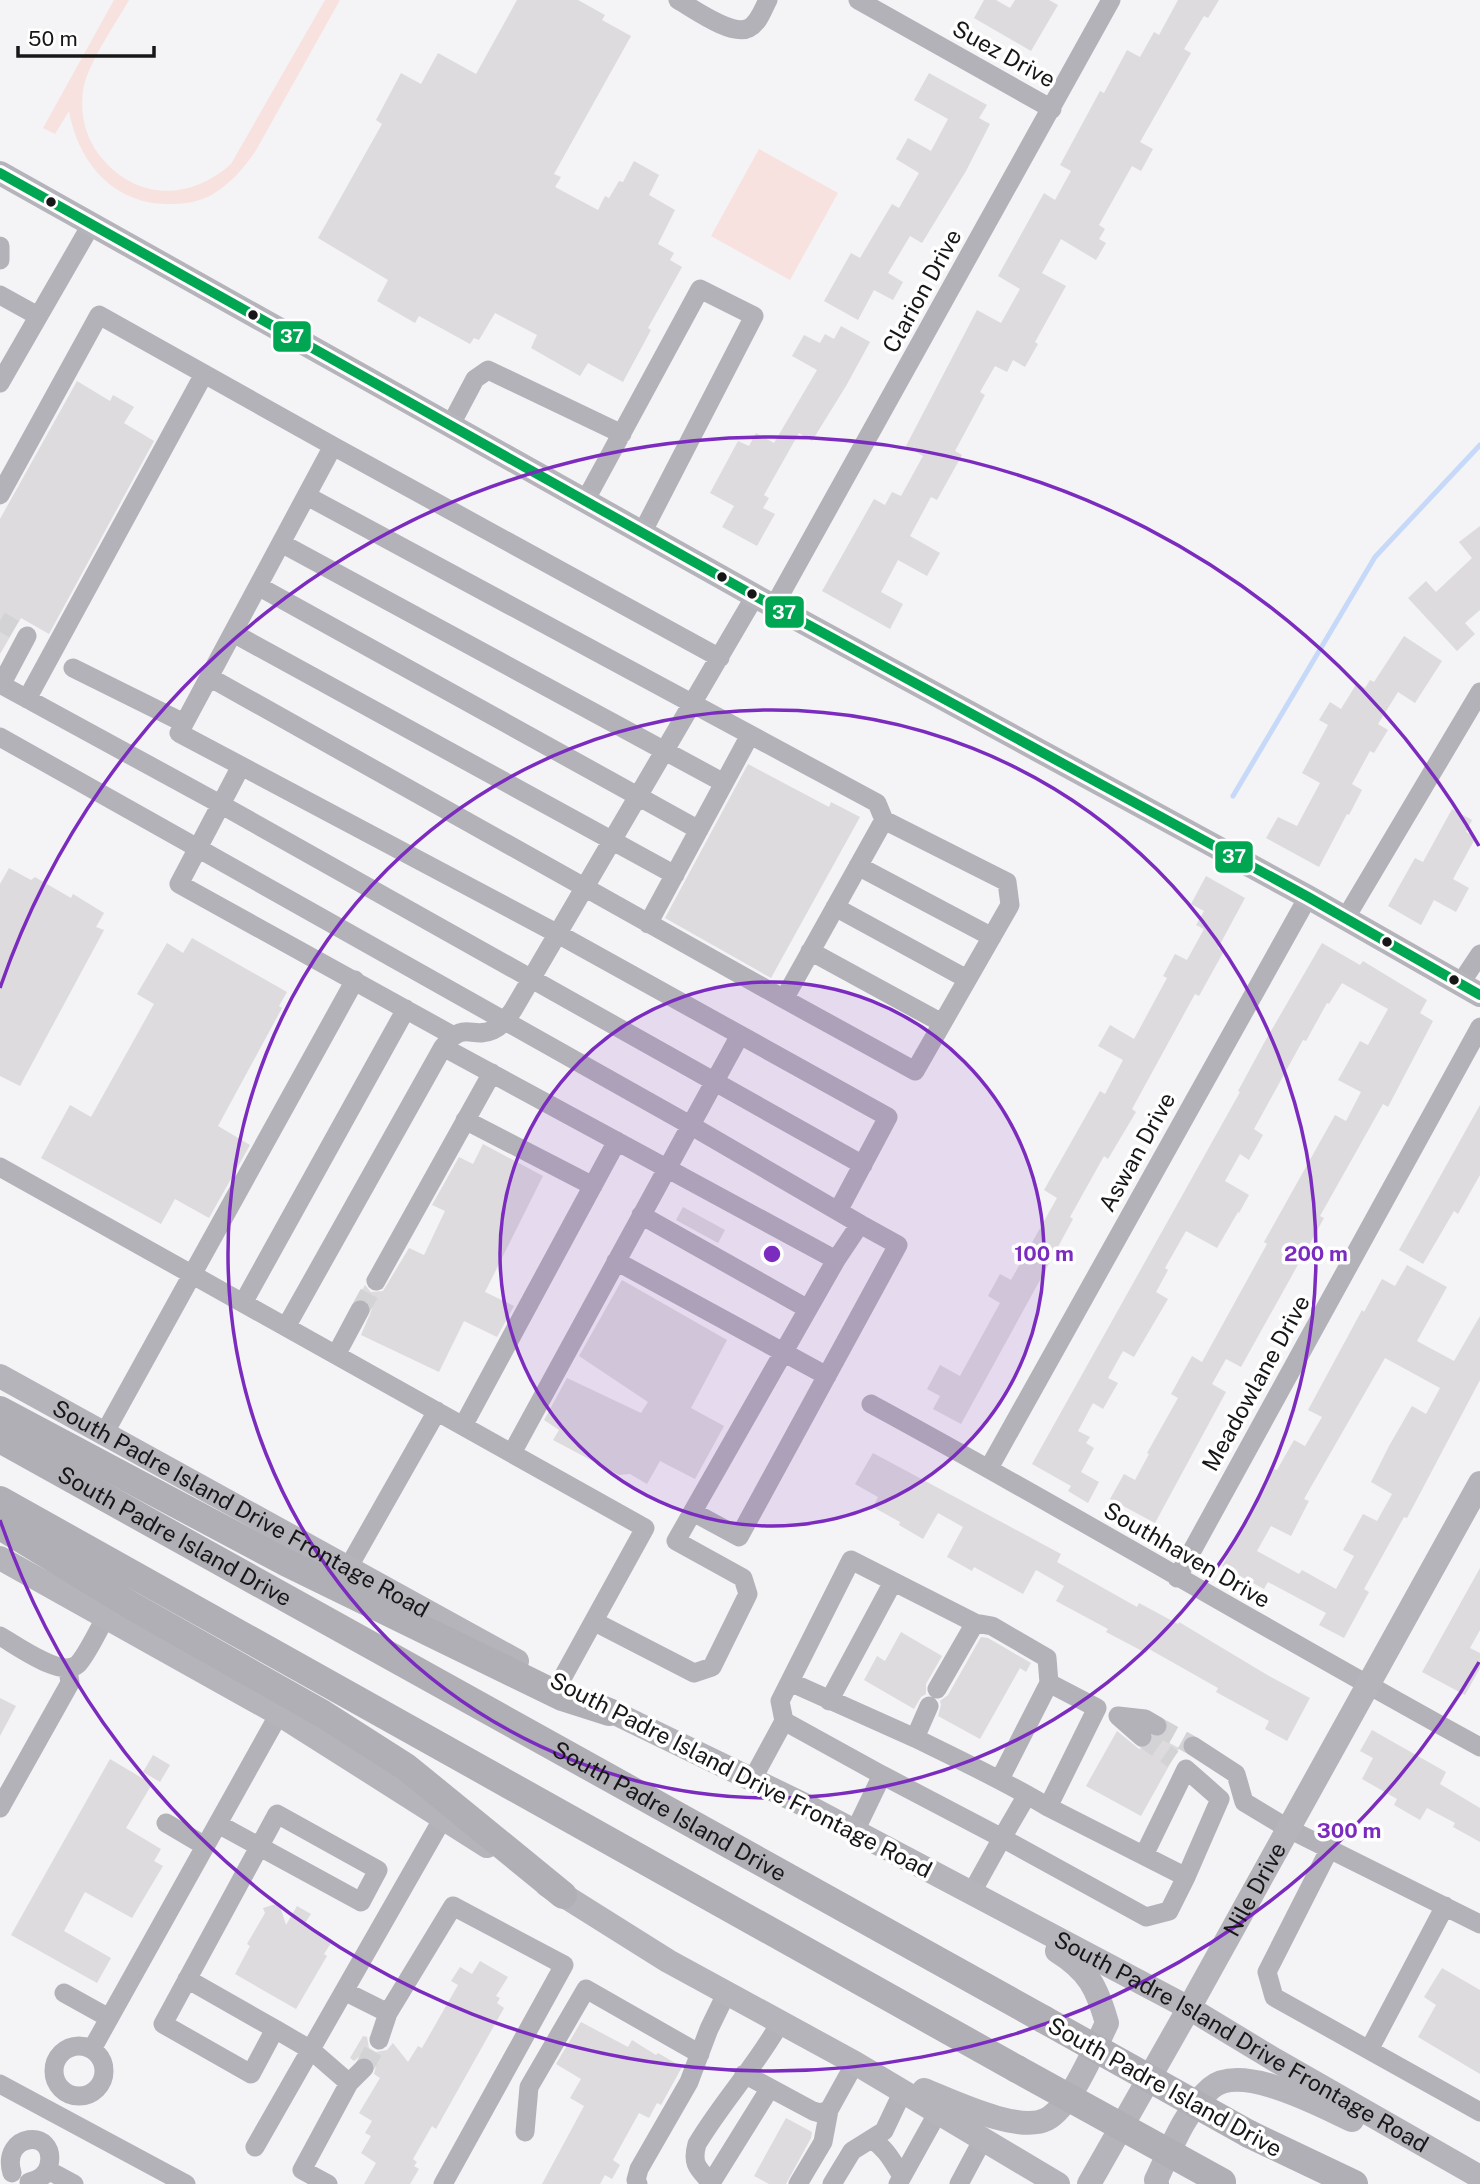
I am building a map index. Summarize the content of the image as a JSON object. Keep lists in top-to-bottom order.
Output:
{
  "streets": {
    "highway": ["South Padre Island Drive"],
    "main road": ["South Padre Island Drive Frontage Road", "Nile Drive"],
    "street": [
      "Suez Drive",
      "Clarion Drive",
      "Aswan Drive",
      "Meadowlane Drive",
      "Southhaven Drive"
    ]
  },
  "crossings": [
    ["Suez Drive", "Clarion Drive"],
    ["Aswan Drive", "Southhaven Drive"],
    ["Meadowlane Drive", "Southhaven Drive"],
    ["South Padre Island Drive Frontage Road", "Nile Drive"],
    ["Southhaven Drive", "Nile Drive"]
  ],
  "lines": ["transit line 37"],
  "scale_bar": "50 m",
  "rings": ["100 m", "200 m", "300 m"]
}
